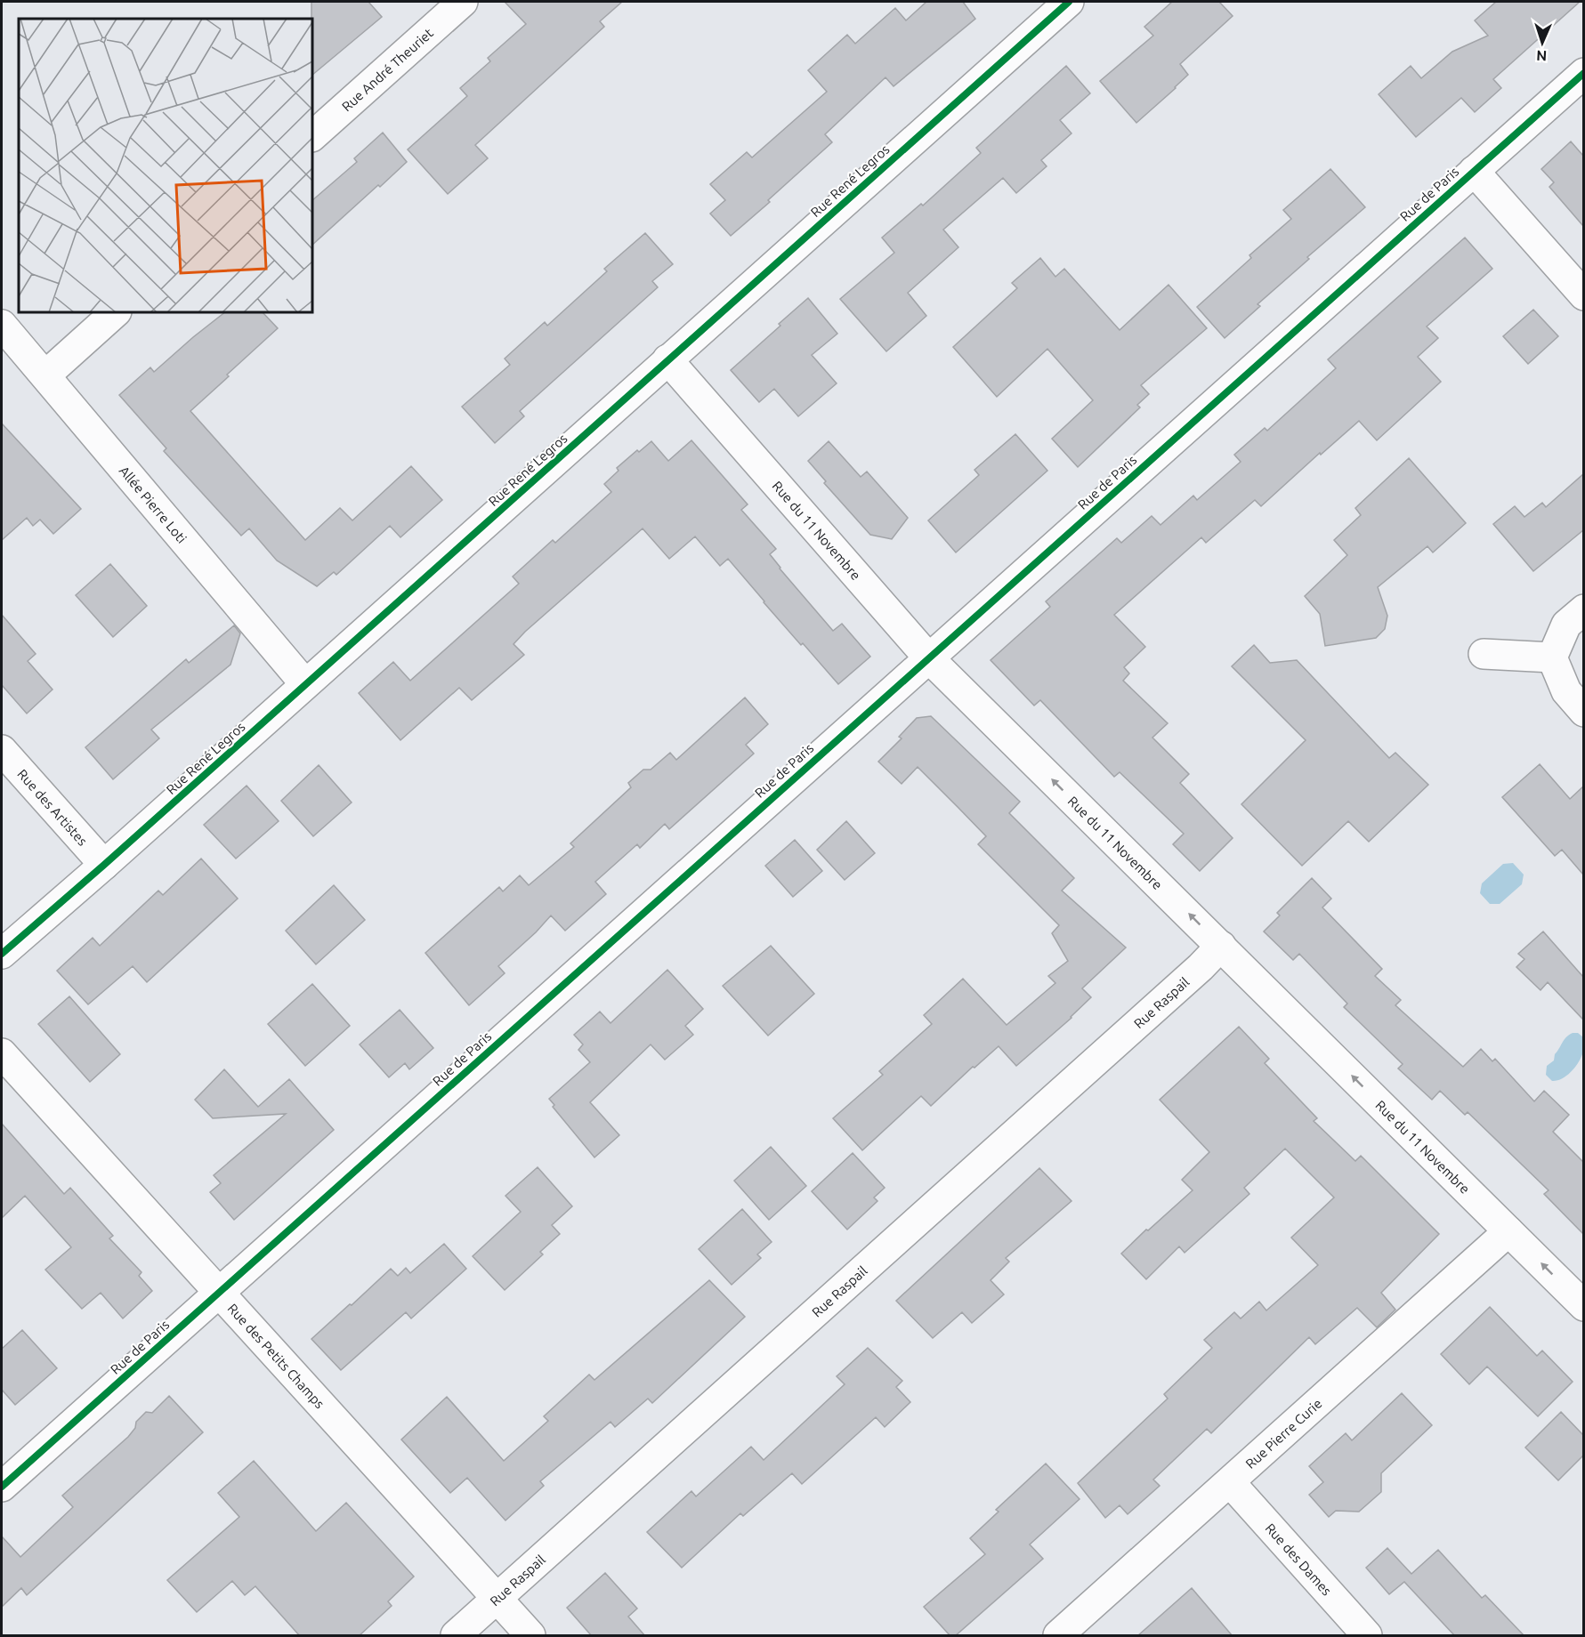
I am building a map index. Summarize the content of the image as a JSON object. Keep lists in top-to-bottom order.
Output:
{
  "streets": {
    "street": [
      "Rue André Theuriet",
      "Rue René Legros",
      "Rue de Paris",
      "Allée Pierre Loti",
      "Rue du 11 Novembre",
      "Rue des Artistes",
      "Rue Raspail",
      "Rue des Petits Champs",
      "Rue Pierre Curie",
      "Rue des Dames"
    ]
  },
  "crossings": [
    ["Rue René Legros", "Allée Pierre Loti"],
    ["Rue René Legros", "Rue du 11 Novembre"],
    ["Rue René Legros", "Rue des Artistes"],
    ["Rue de Paris", "Rue du 11 Novembre"],
    ["Rue de Paris", "Rue des Petits Champs"],
    ["Rue du 11 Novembre", "Rue Raspail"],
    ["Rue du 11 Novembre", "Rue Pierre Curie"],
    ["Rue Raspail", "Rue des Petits Champs"],
    ["Rue Pierre Curie", "Rue des Dames"]
  ],
  "one_way": ["Rue du 11 Novembre"],
  "north": "bottom"
}
